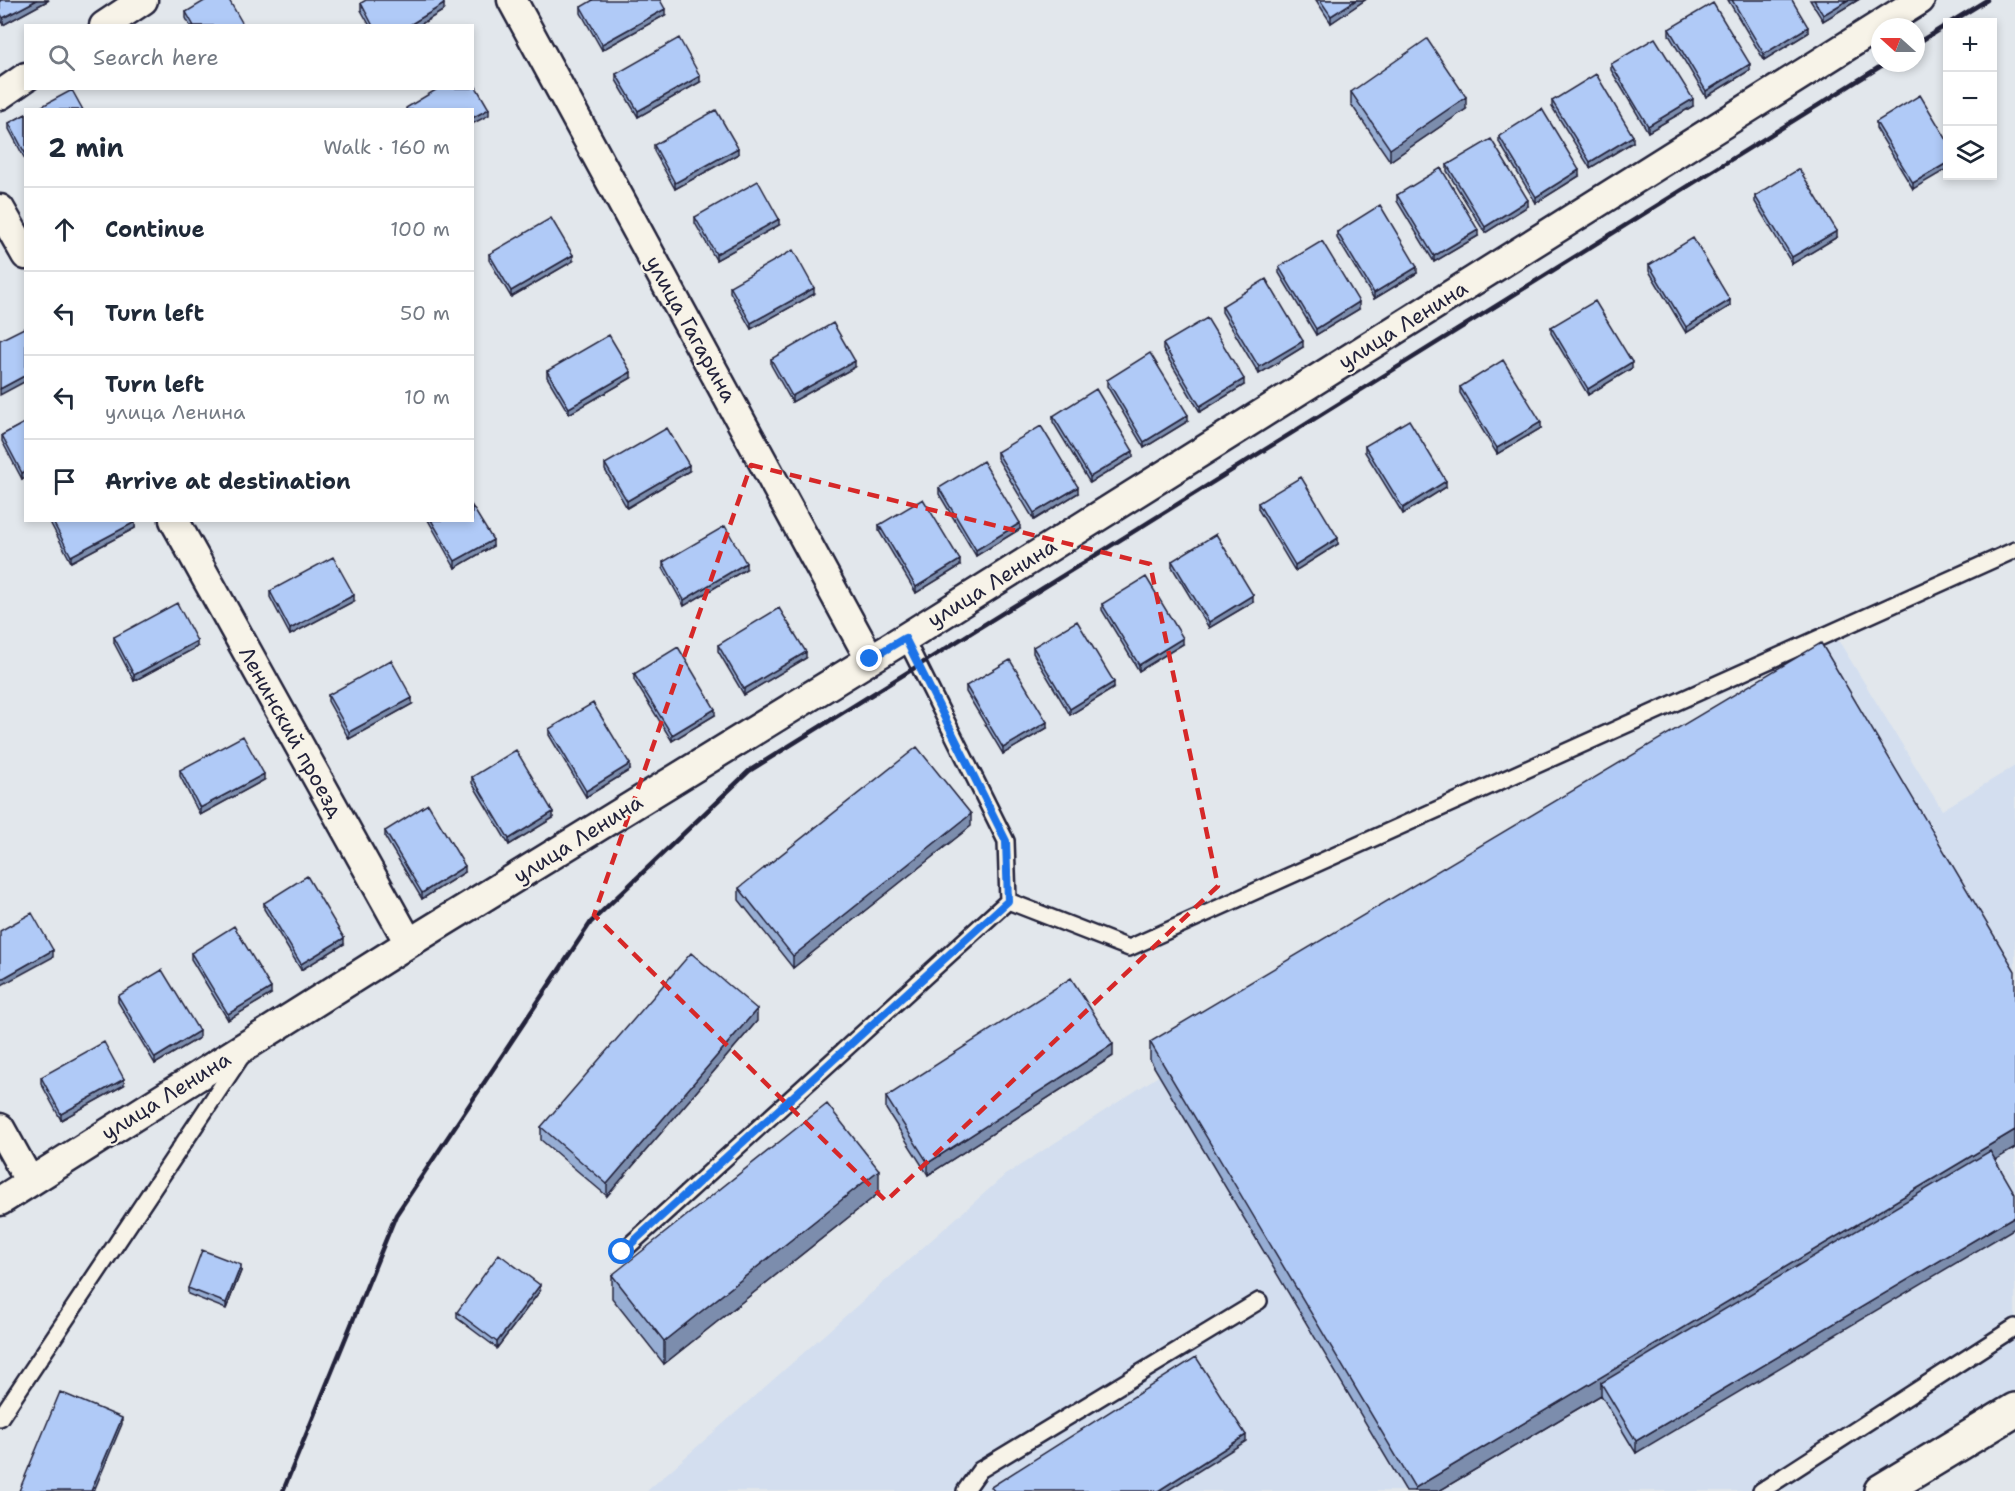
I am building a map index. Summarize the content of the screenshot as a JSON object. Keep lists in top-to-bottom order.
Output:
{
  "streets": {
    "street": ["улица Ленина", "улица Гагарина", "Ленинский проезд"]
  },
  "crossings": [
    ["улица Ленина", "улица Гагарина"],
    ["улица Ленина", "Ленинский проезд"]
  ],
  "north": "left",
  "page": {
    "map_buttons": ["+", "−"],
    "search": "Search here",
    "heading": ["2 min", "Walk · 160 m"],
    "list": [
      ["Continue", "100 m"],
      ["Turn left", "50 m"],
      ["Turn left", "улица Ленина", "10 m"],
      "Arrive at destination"
    ]
  }
}
